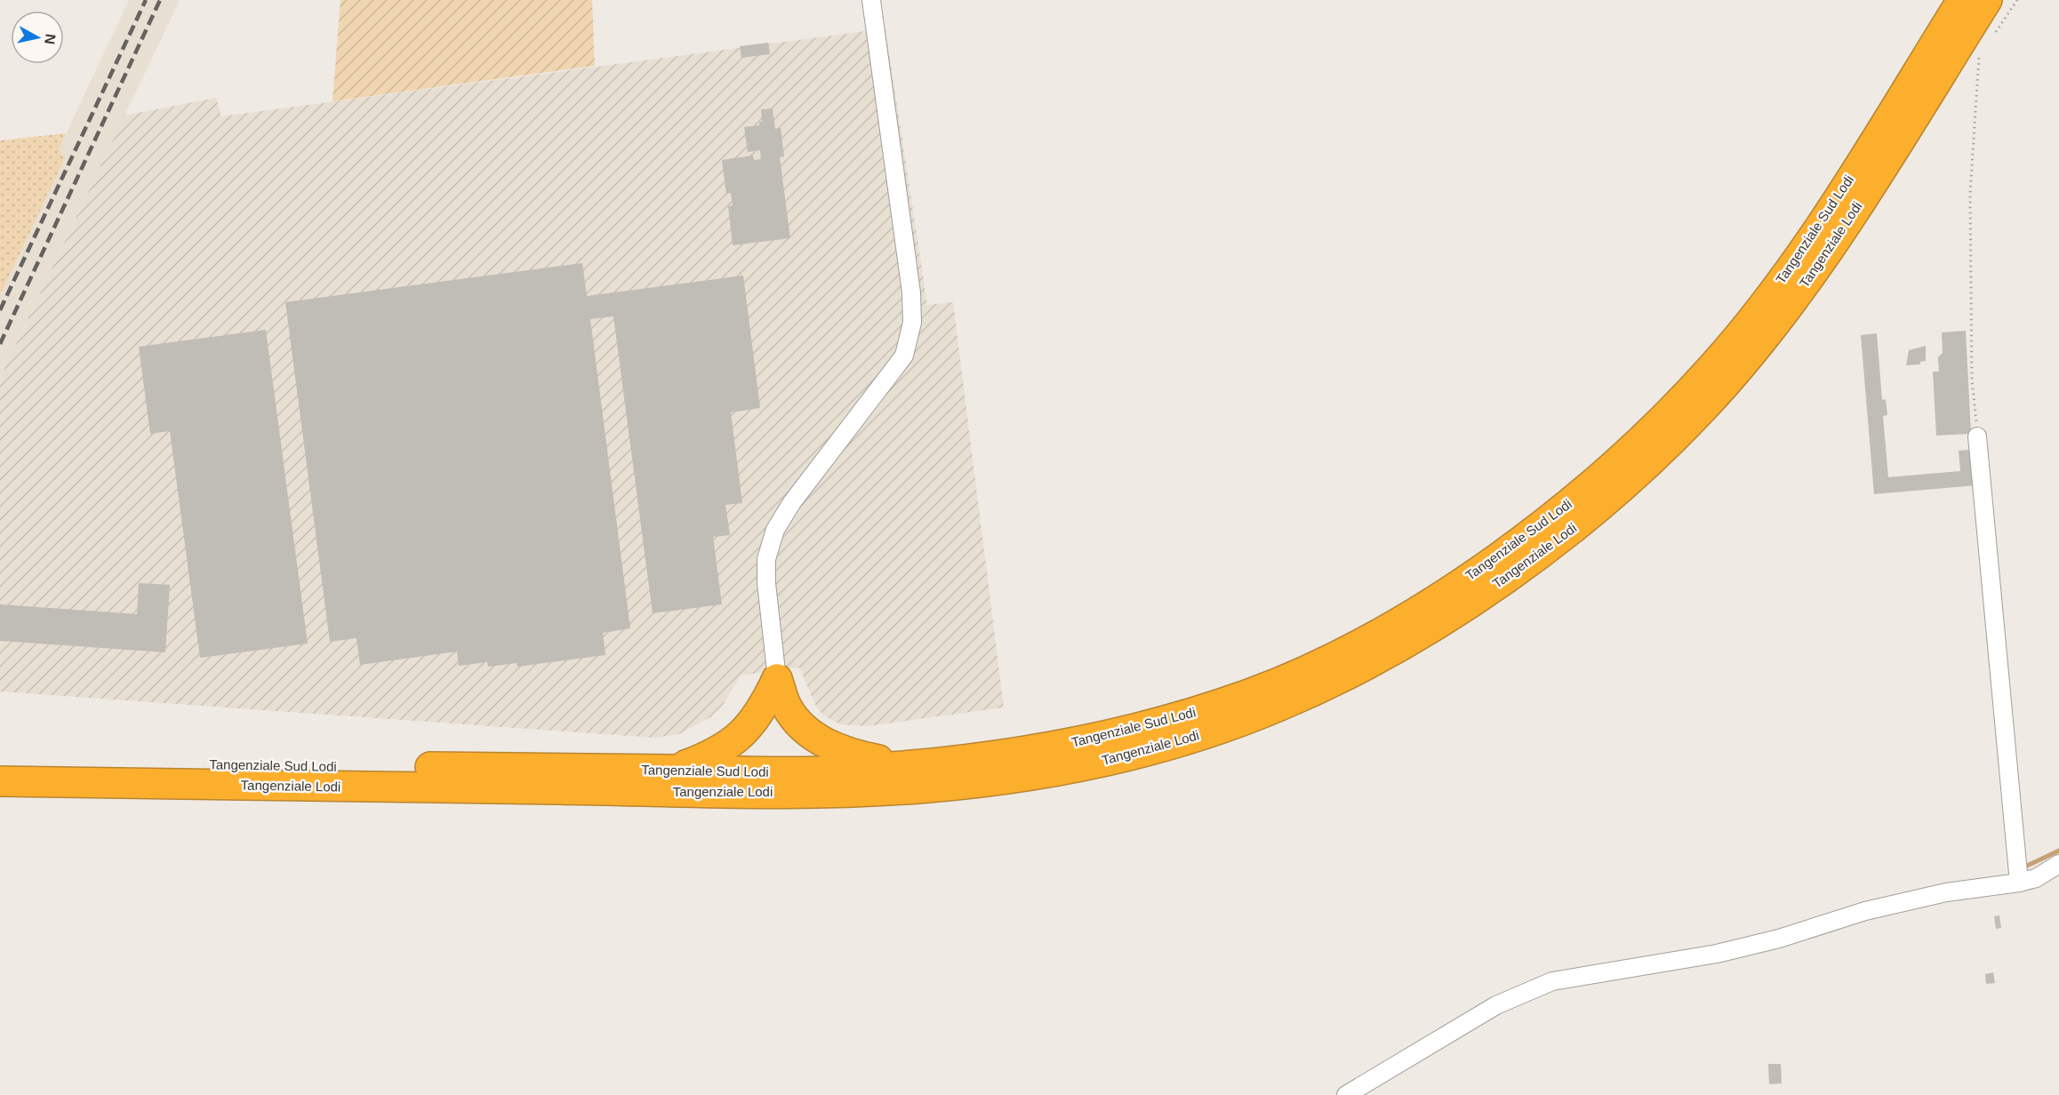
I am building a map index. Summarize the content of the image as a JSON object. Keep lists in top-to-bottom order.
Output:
{
  "streets": {
    "highway": ["Tangenziale Sud Lodi", "Tangenziale Lodi"]
  },
  "north": "right"
}
